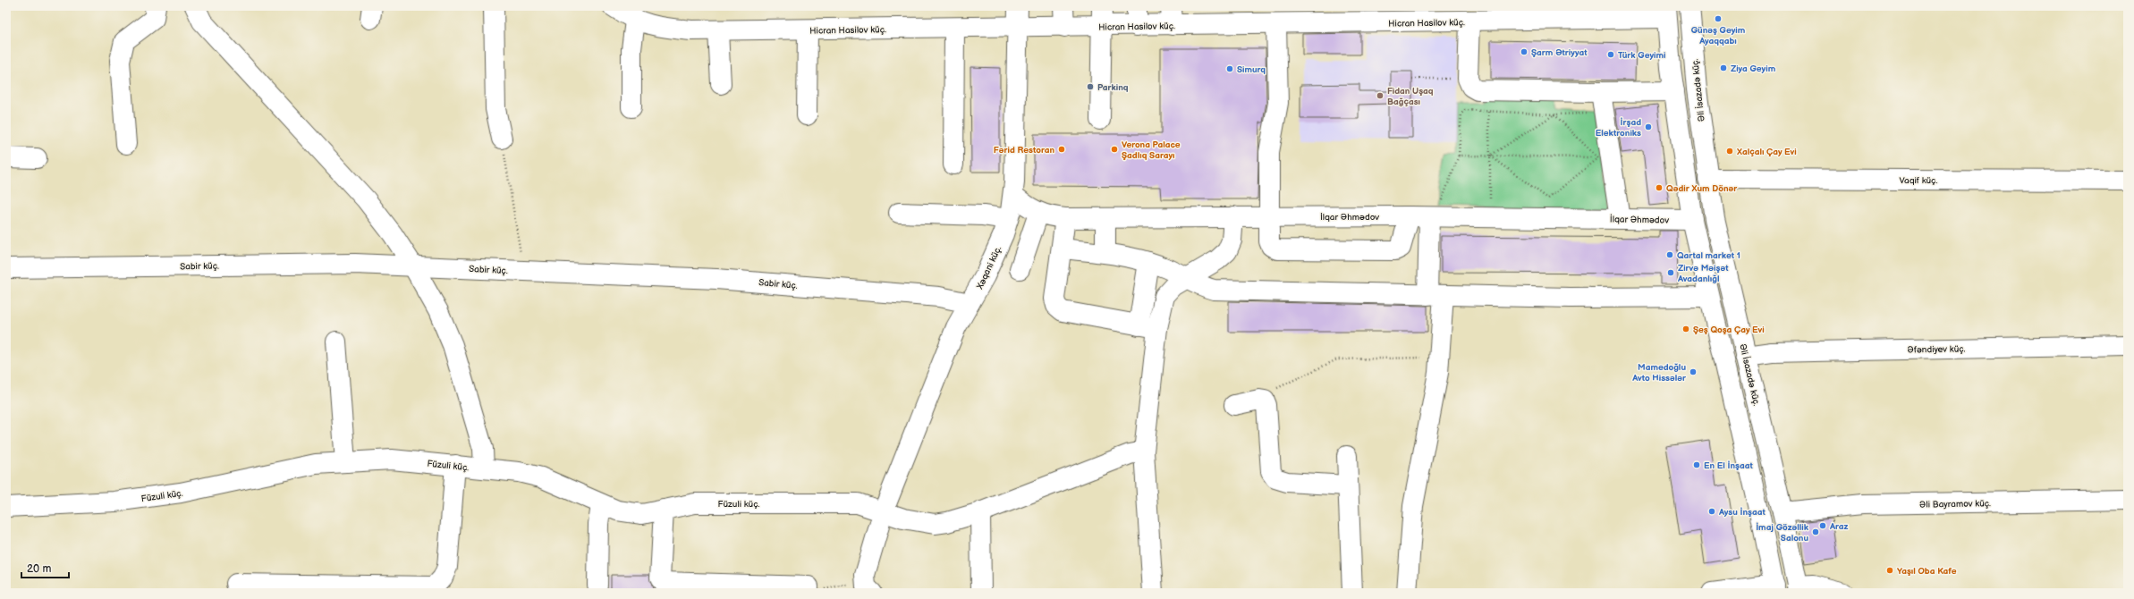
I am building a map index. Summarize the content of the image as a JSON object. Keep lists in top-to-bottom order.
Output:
{
  "streets": {
    "street": [
      "Hicran Hasilov küç.",
      "Əli İsazadə küç.",
      "Vaqif küç.",
      "İlqar Əhmədov",
      "Sabir küç.",
      "Xəqani küç.",
      "Əfəndiyev küç.",
      "Füzuli küç.",
      "Əli Bayramov küç."
    ]
  },
  "crossings": [
    ["Hicran Hasilov küç.", "Əli İsazadə küç."],
    ["Hicran Hasilov küç.", "Xəqani küç."],
    ["Əli İsazadə küç.", "Vaqif küç."],
    ["Əli İsazadə küç.", "Əfəndiyev küç."],
    ["Əli İsazadə küç.", "Əli Bayramov küç."],
    ["İlqar Əhmədov", "Xəqani küç."],
    ["Sabir küç.", "Xəqani küç."],
    ["Xəqani küç.", "Füzuli küç."]
  ],
  "places": [
    "Günəş Geyim Ayaqqabı",
    "Şarm Ətriyyat",
    "Türk Geyimi",
    "Ziya Geyim",
    "Simurq",
    "Parkinq",
    "Fidan Uşaq Bağçası",
    "İrşad Elektroniks",
    "Fərid Restoran",
    "Verona Palace Şadlıq Sarayı",
    "Xalçalı Çay Evi",
    "Qədir Xum Dönər",
    "Qartal market 1",
    "Zirvə Məişət Avadanlığl",
    "Şeş Qoşa Çay Evi",
    "Mamedoğlu Avto Hissələr",
    "En El İnşaat",
    "Aysu İnşaat",
    "Araz",
    "İmaj Gözəllik Salonu",
    "Yaşıl Oba Kafe"
  ],
  "scale_bar": "20 m"
}
